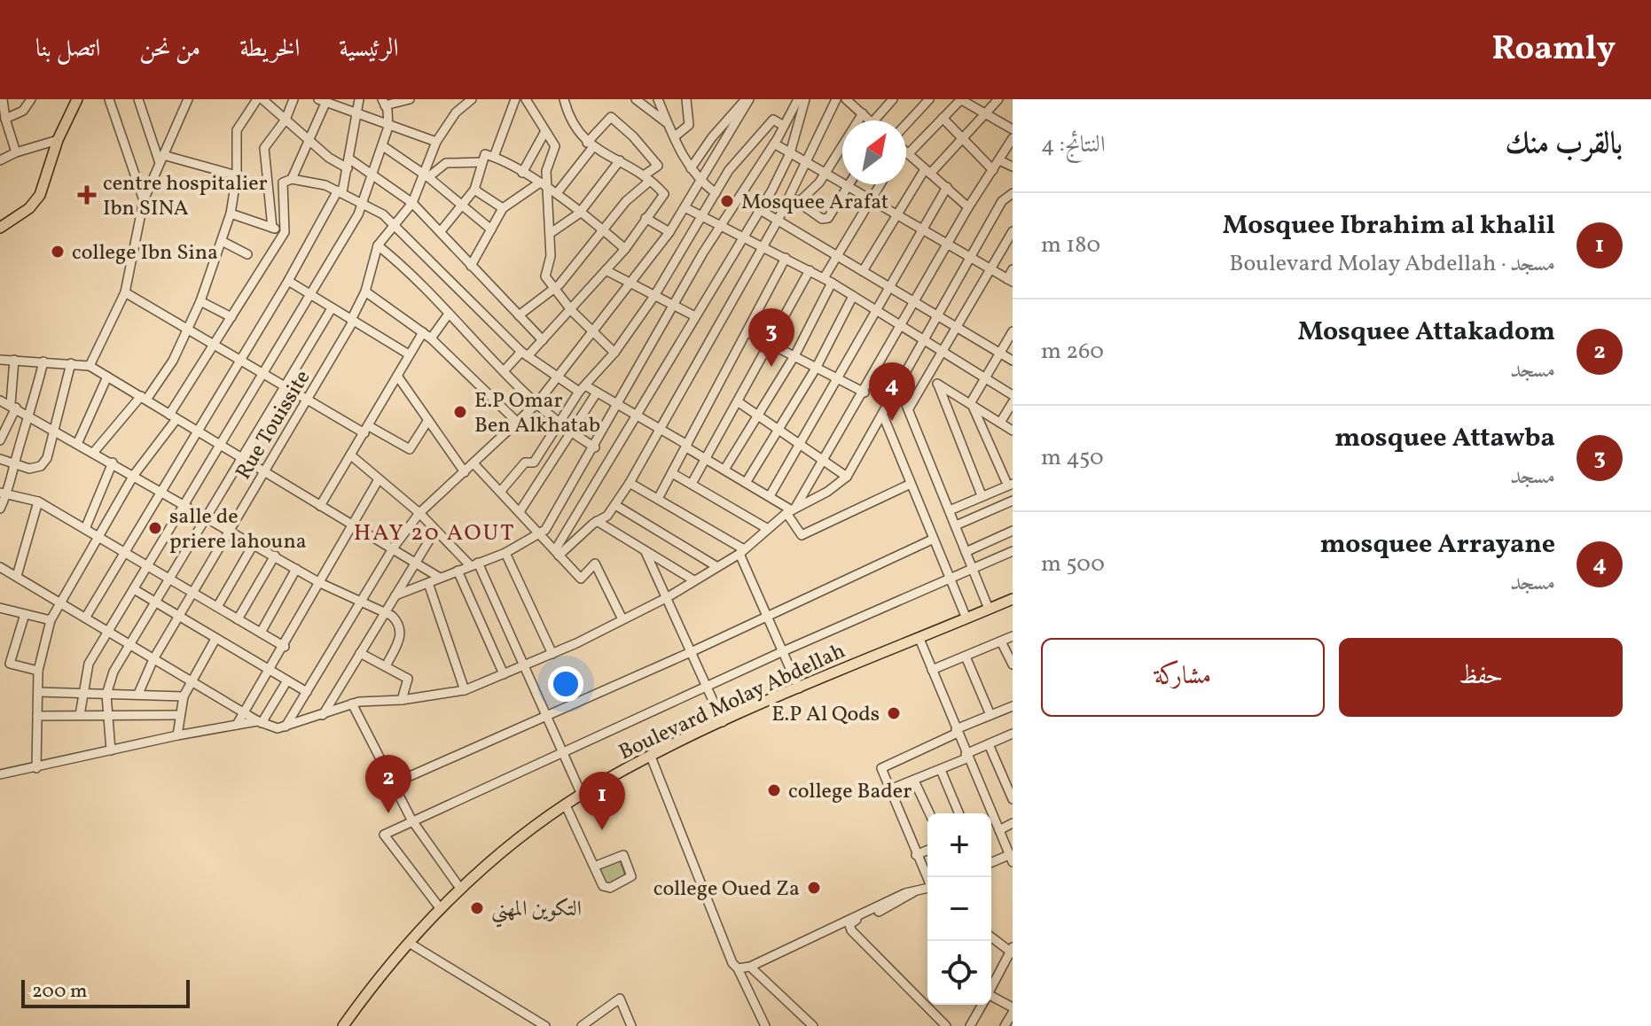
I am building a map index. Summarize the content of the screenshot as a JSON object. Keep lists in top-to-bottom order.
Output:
{
  "streets": {
    "main road": ["Boulevard Molay Abdellah"],
    "street": ["Rue Touissite"]
  },
  "districts": ["HAY 20 AOUT"],
  "places": {
    "health": ["centre hospitalier Ibn SINA"],
    "other": [
      "Mosquee Arafat",
      "college Ibn Sina",
      "E.P Omar Ben Alkhatab",
      "salle de priere lahouna",
      "E.P Al Qods",
      "college Bader",
      "college Oued Za",
      "التكوين المهني"
    ]
  },
  "scale_bar": "200 m",
  "north": "top right",
  "page": {
    "header": "Roamly",
    "nav": [
      "الرئيسية",
      "الخريطة",
      "من نحن",
      "اتصل بنا"
    ],
    "heading": ["بالقرب منك", "النتائج: 4"],
    "list": [
      {
        "mark": "1",
        "name": "Mosquee Ibrahim al khalil",
        "note": "مسجد · Boulevard Molay Abdellah",
        "value": "180 m"
      },
      {
        "mark": "2",
        "name": "Mosquee Attakadom",
        "note": "مسجد",
        "value": "260 m"
      },
      {
        "mark": "3",
        "name": "mosquee Attawba",
        "note": "مسجد",
        "value": "450 m"
      },
      {
        "mark": "4",
        "name": "mosquee Arrayane",
        "note": "مسجد",
        "value": "500 m"
      }
    ],
    "pins": [
      "3",
      "4",
      "2",
      "1"
    ],
    "buttons": ["حفظ", "مشاركة"],
    "map_buttons": ["+", "−"],
    "scale": "200 m"
  }
}
